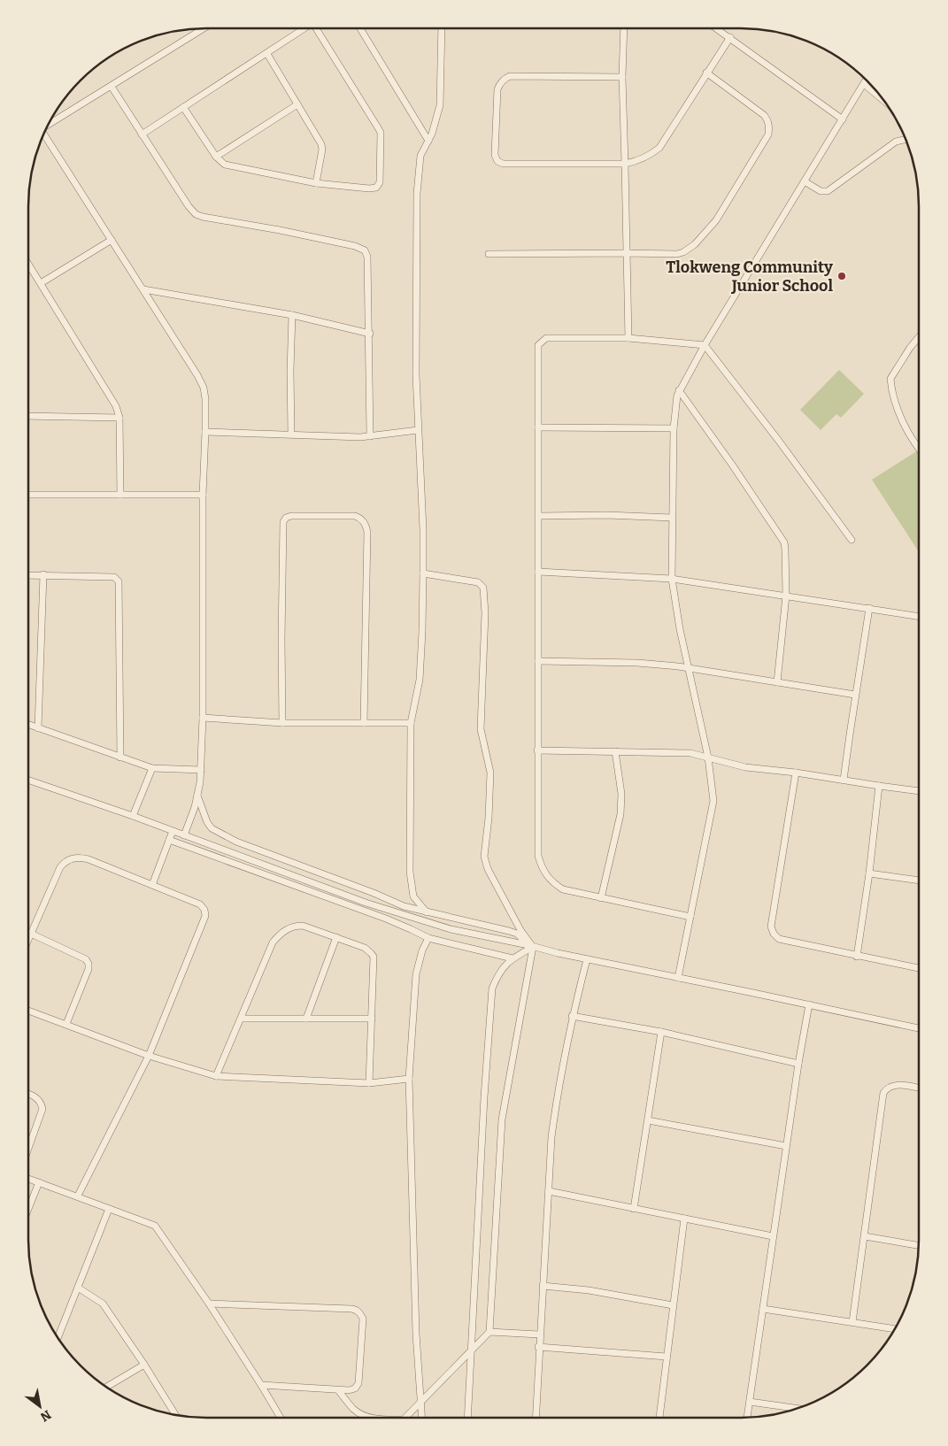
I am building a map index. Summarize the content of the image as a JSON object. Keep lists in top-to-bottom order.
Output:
{
  "places": ["Tlokweng Community Junior School"],
  "north": "bottom right"
}
